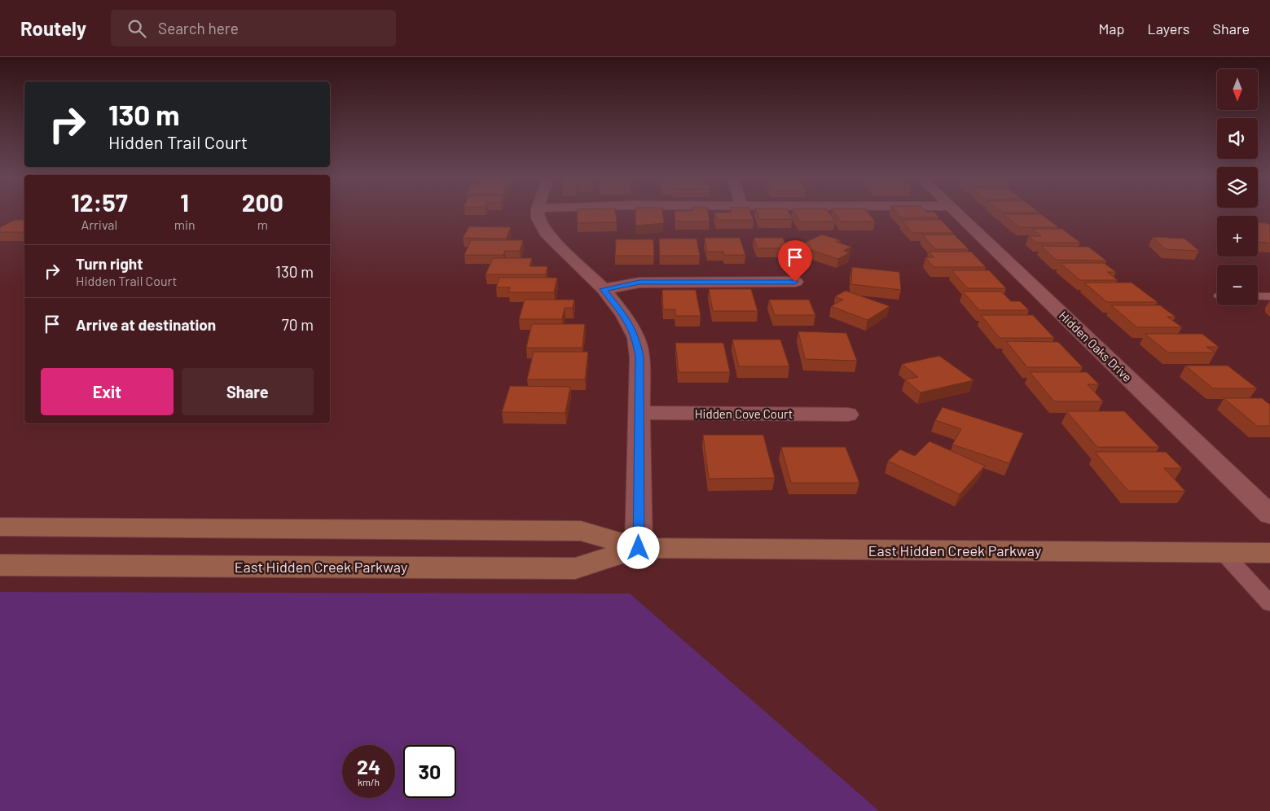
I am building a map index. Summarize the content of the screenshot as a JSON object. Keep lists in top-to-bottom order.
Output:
{
  "streets": {
    "main road": ["East Hidden Creek Parkway"],
    "street": ["Hidden Oaks Drive", "Hidden Cove Court"]
  },
  "north": "bottom",
  "page": {
    "header": "Routely",
    "search": "Search here",
    "nav": ["Map", "Layers", "Share"],
    "map_buttons": ["+", "−"],
    "turn": ["130 m", "Hidden Trail Court"],
    "eta": [
      "12:57",
      "Arrival",
      "1",
      "min",
      "200",
      "m"
    ],
    "list": [
      {
        "name": "Turn right",
        "note": "Hidden Trail Court",
        "value": "130 m"
      },
      {
        "name": "Arrive at destination",
        "value": "70 m"
      }
    ],
    "buttons": ["Exit", "Share"],
    "speed": "24 km/h",
    "limit": "30"
  }
}
